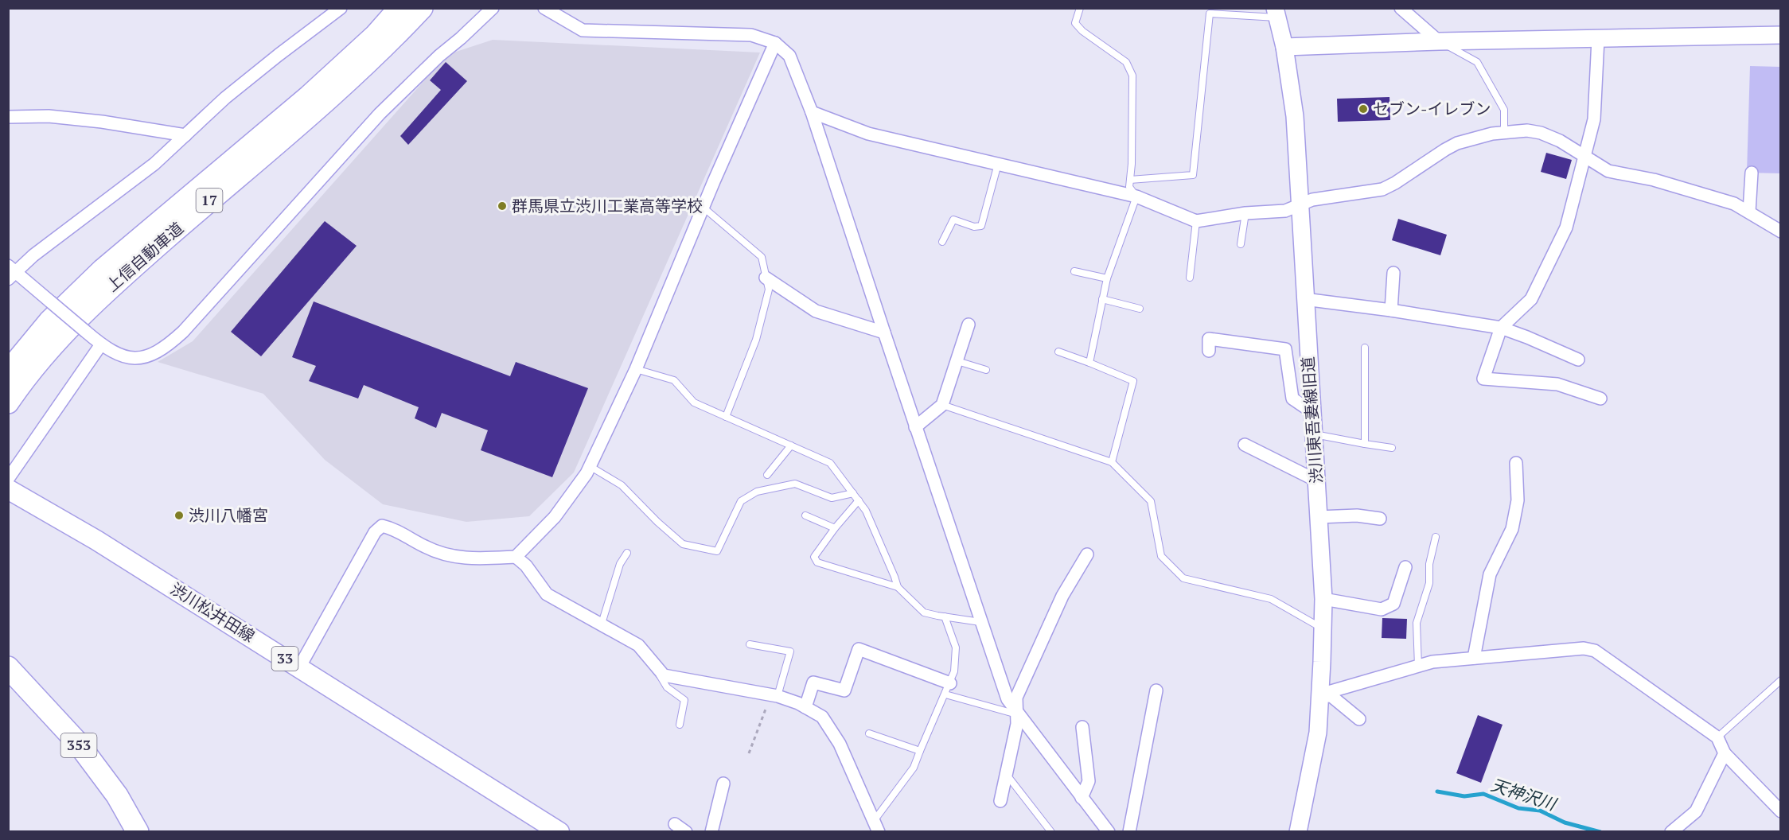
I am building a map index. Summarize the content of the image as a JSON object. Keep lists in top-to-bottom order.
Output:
{
  "streets": {
    "highway": ["17", "上信自動車道", "353"],
    "main road": ["渋川松井田線", "33"],
    "street": ["渋川東吾妻線旧道"]
  },
  "water": ["天神沢川"],
  "places": ["セブン-イレブン", "群馬県立渋川工業高等学校", "渋川八幡宮"]
}
